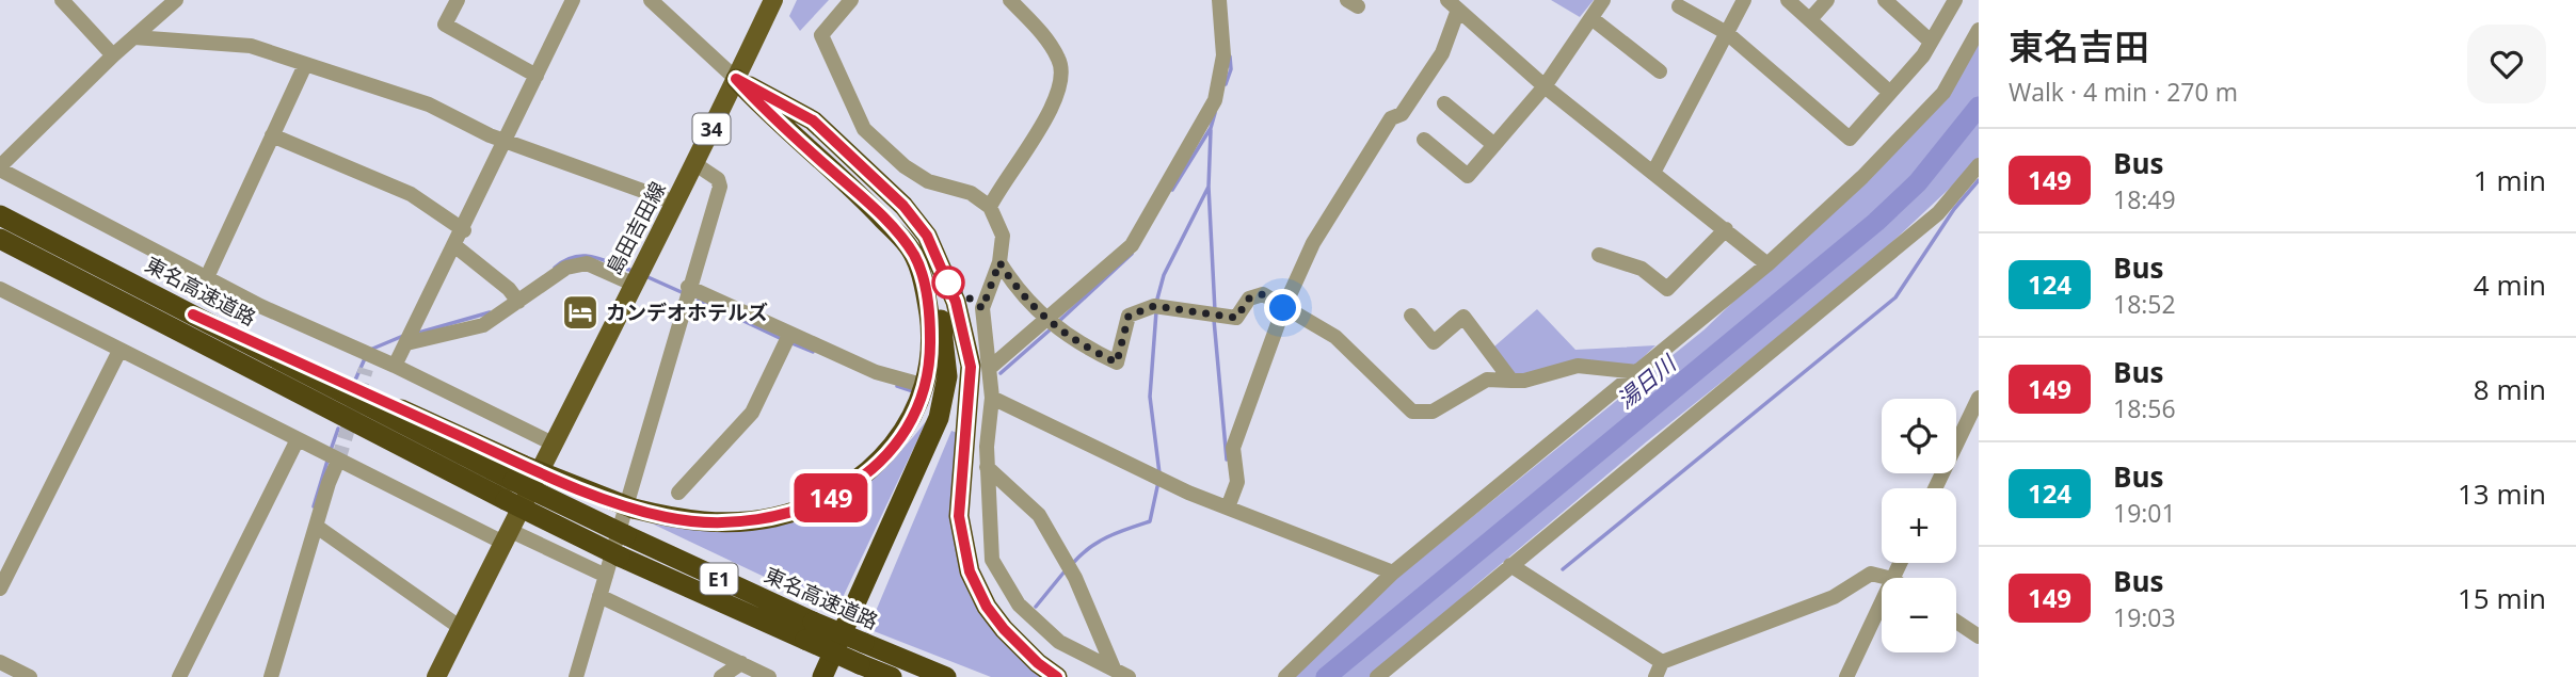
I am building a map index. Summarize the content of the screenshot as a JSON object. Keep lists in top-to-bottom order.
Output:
{
  "streets": {
    "highway": ["東名高速道路", "E1"],
    "main road": ["34", "島田吉田線"]
  },
  "water": ["湯日川"],
  "places": {
    "hotel": ["カンデオホテルズ"]
  },
  "lines": ["bus line 149"],
  "page": {
    "on_map": "149",
    "heading": ["東名吉田", "Walk · 4 min · 270 m"],
    "list": [
      {
        "mark": "149",
        "name": "Bus",
        "note": "18:49",
        "value": "1 min"
      },
      {
        "mark": "124",
        "name": "Bus",
        "note": "18:52",
        "value": "4 min"
      },
      {
        "mark": "149",
        "name": "Bus",
        "note": "18:56",
        "value": "8 min"
      },
      {
        "mark": "124",
        "name": "Bus",
        "note": "19:01",
        "value": "13 min"
      },
      {
        "mark": "149",
        "name": "Bus",
        "note": "19:03",
        "value": "15 min"
      }
    ],
    "map_buttons": ["+", "−"]
  }
}
